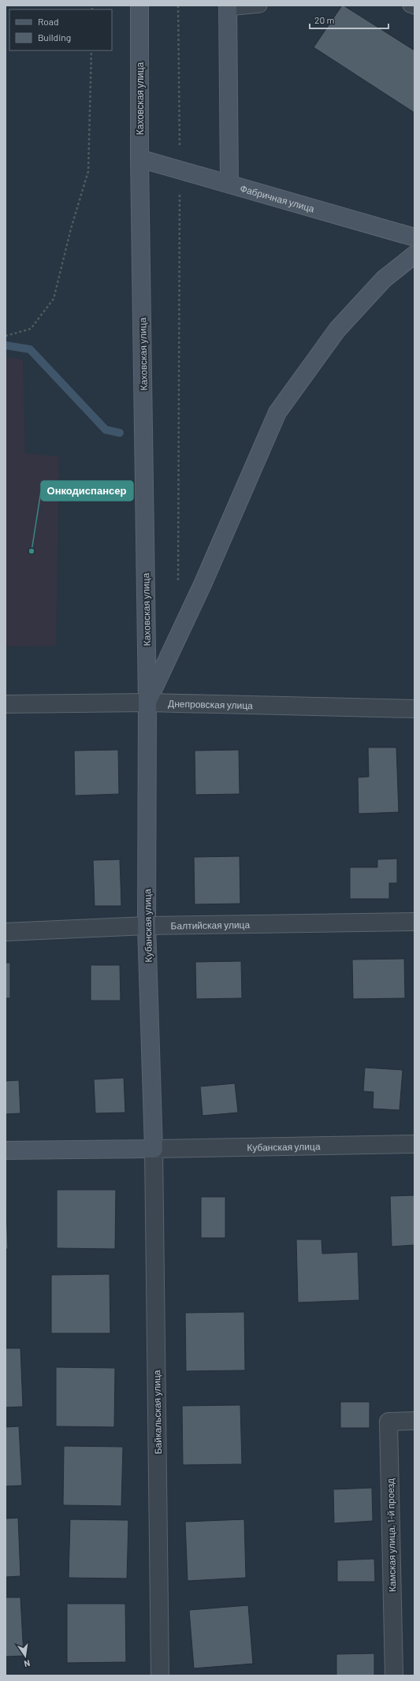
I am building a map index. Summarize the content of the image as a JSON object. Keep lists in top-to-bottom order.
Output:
{
  "streets": {
    "street": [
      "Каховская улица",
      "Фабричная улица",
      "Днепровская улица",
      "Балтийская улица",
      "Кубанская улица",
      "Байкальская улица",
      "Камская улица, 1-й проезд"
    ]
  },
  "crossings": [
    ["Каховская улица", "Фабричная улица"],
    ["Каховская улица", "Днепровская улица"],
    ["Каховская улица", "Кубанская улица"],
    ["Днепровская улица", "Кубанская улица"],
    ["Балтийская улица", "Кубанская улица"],
    ["Кубанская улица", "Байкальская улица"]
  ],
  "places": ["Онкодиспансер"],
  "legend": ["Road", "Building"],
  "scale_bar": "20 m",
  "north": "bottom"
}
